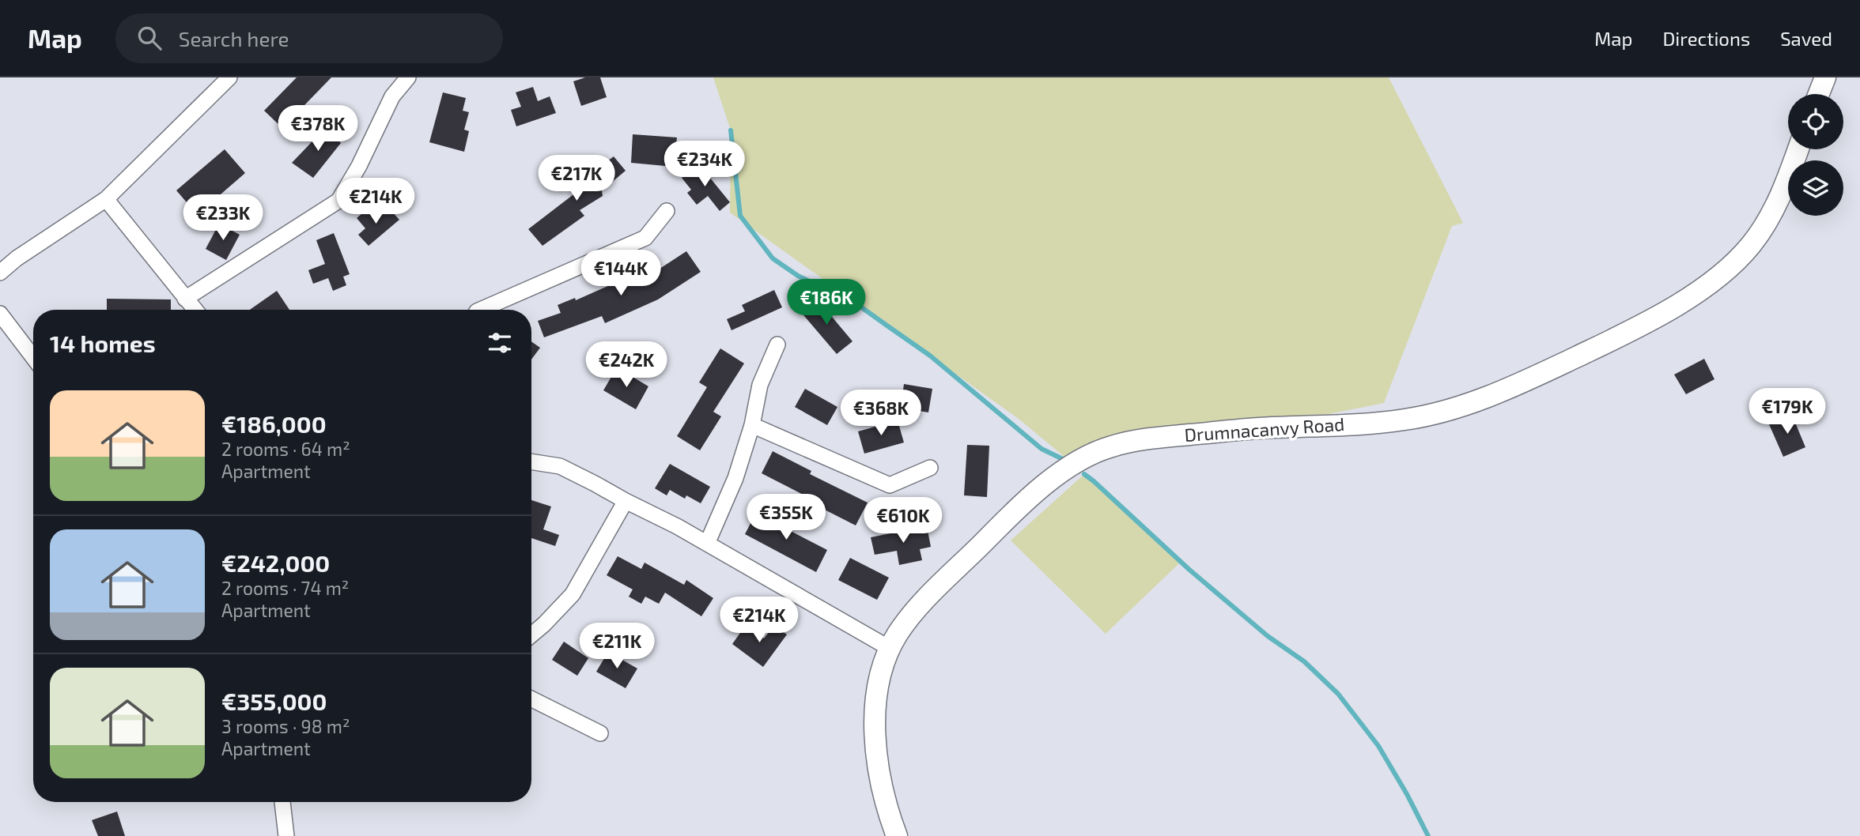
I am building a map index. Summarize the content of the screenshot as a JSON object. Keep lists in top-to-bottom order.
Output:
{
  "streets": {
    "main road": ["Drumnacanvy Road"]
  },
  "page": {
    "header": "Map",
    "search": "Search here",
    "nav": ["Map", "Directions", "Saved"],
    "price": [
      "€378K",
      "€234K",
      "€217K",
      "€214K",
      "€233K",
      "€144K",
      "€186K",
      "€242K",
      "€179K",
      "€368K",
      "€355K",
      "€610K",
      "€214K",
      "€211K"
    ],
    "heading": "14 homes",
    "list": [
      {
        "name": "€186,000",
        "note": "2 rooms · 64 m² · Apartment"
      },
      {
        "name": "€242,000",
        "note": "2 rooms · 74 m² · Apartment"
      },
      {
        "name": "€355,000",
        "note": "3 rooms · 98 m² · Apartment"
      }
    ]
  }
}
